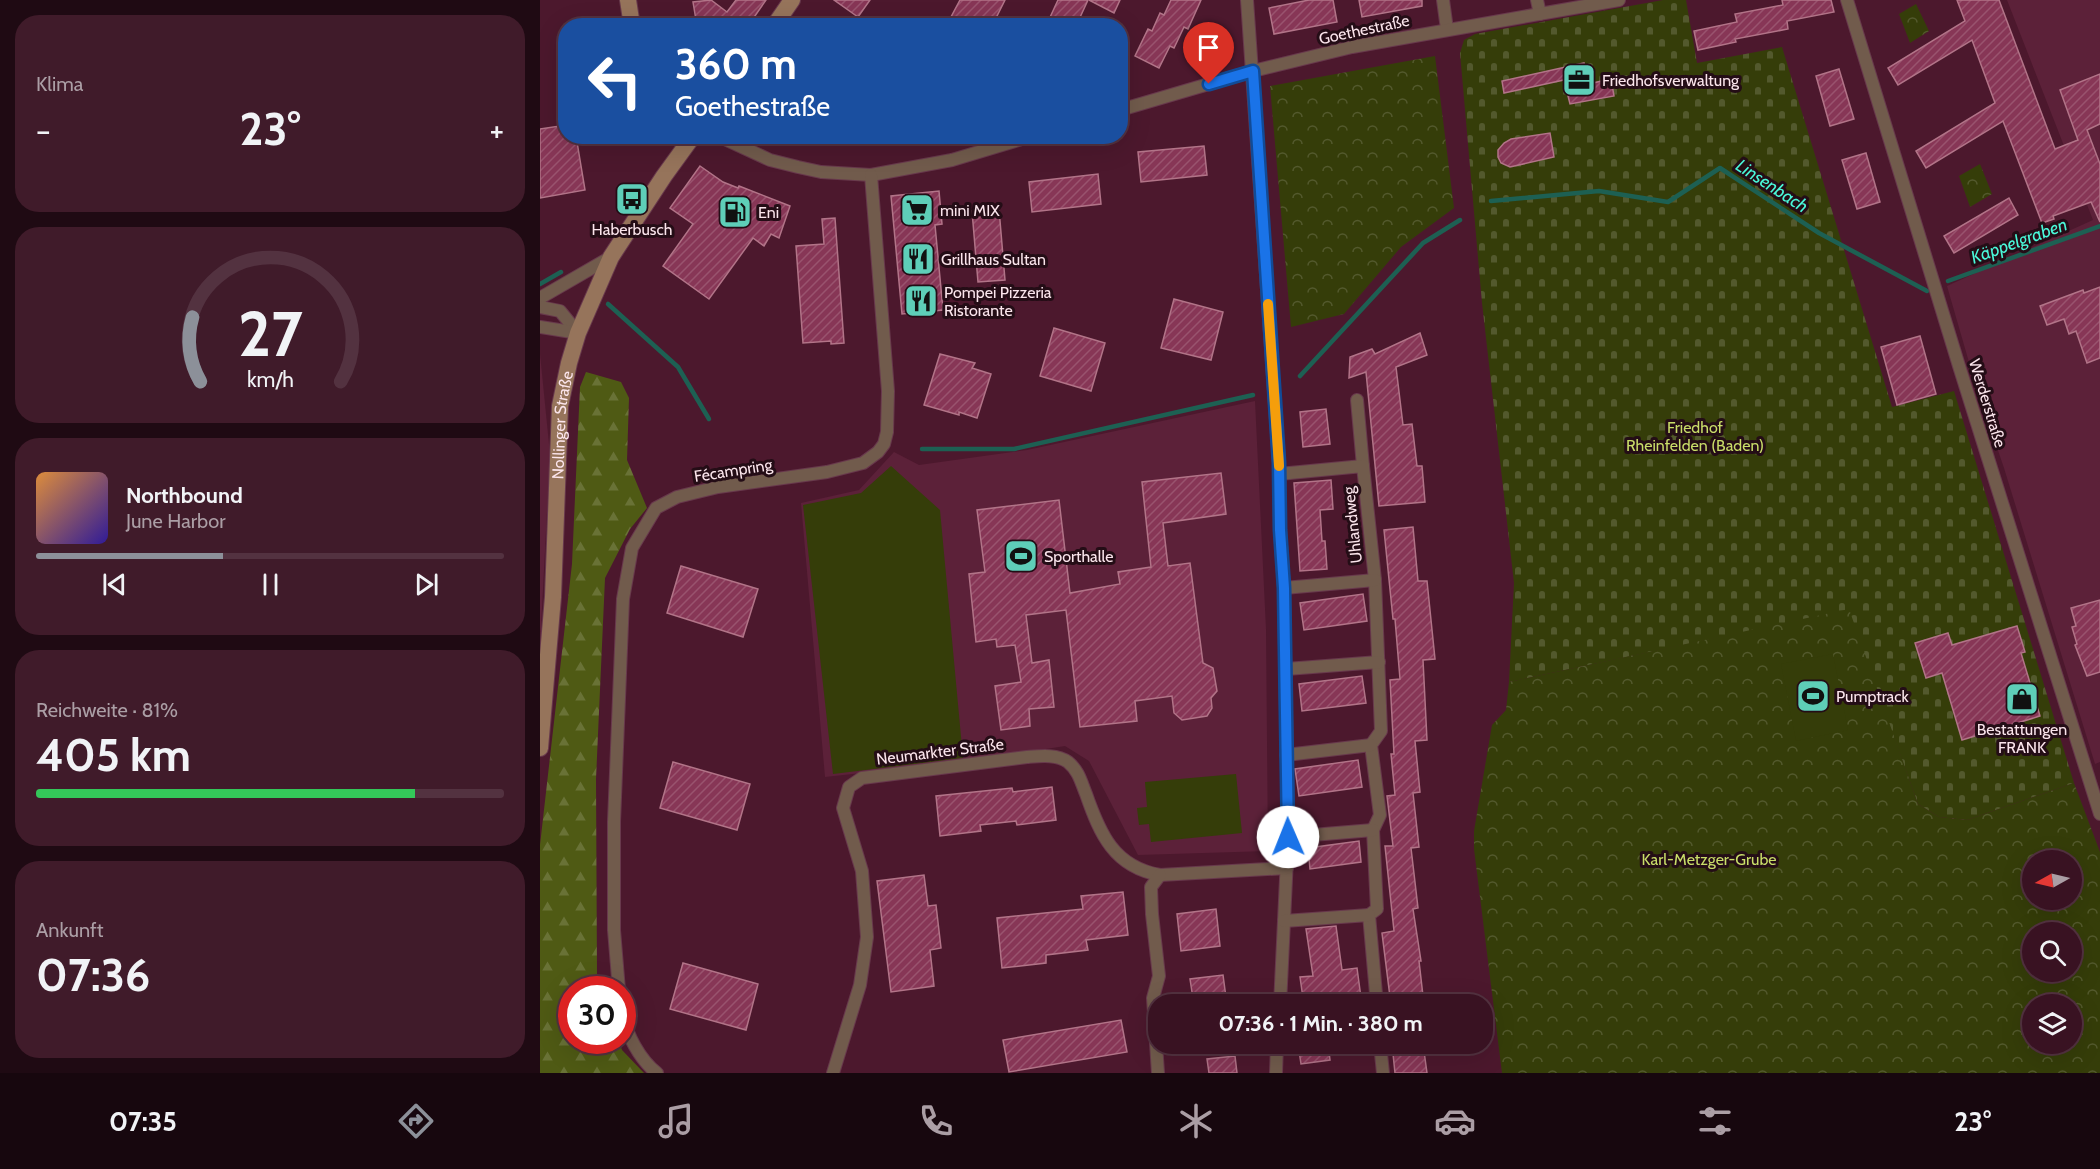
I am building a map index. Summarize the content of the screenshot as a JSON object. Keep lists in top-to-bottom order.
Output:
{
  "streets": {
    "main road": ["Nollinger Straße"],
    "street": [
      "Goethestraße",
      "Werderstraße",
      "Fécampring",
      "Uhlandweg",
      "Neumarkter Straße"
    ]
  },
  "water": ["Linsenbach", "Käppelgraben"],
  "parks": ["Friedhof Rheinfelden (Baden)", "Karl-Metzger-Grube"],
  "places": {
    "office": ["Friedhofsverwaltung"],
    "bus stop": ["Haberbusch"],
    "supermarket": ["mini MIX"],
    "fuel station": ["Eni"],
    "restaurant": ["Grillhaus Sultan", "Pompei Pizzeria Ristorante"],
    "sports": ["Sporthalle", "Pumptrack"],
    "shop": ["Bestattungen FRANK"]
  },
  "north": "left",
  "page": {
    "tile": [
      "Klima",
      ["Reichweite · 81%", "405 km"],
      ["Ankunft", "07:36"]
    ],
    "turn": ["360 m", "Goethestraße"],
    "heat": ["−", "23°", "+"],
    "song": ["Northbound", "June Harbor"],
    "limit": "30",
    "trip": "07:36 · 1 Min. · 380 m",
    "tabs": ["07:35", "23°"],
    "gauge": ["27", "km/h"]
  }
}
